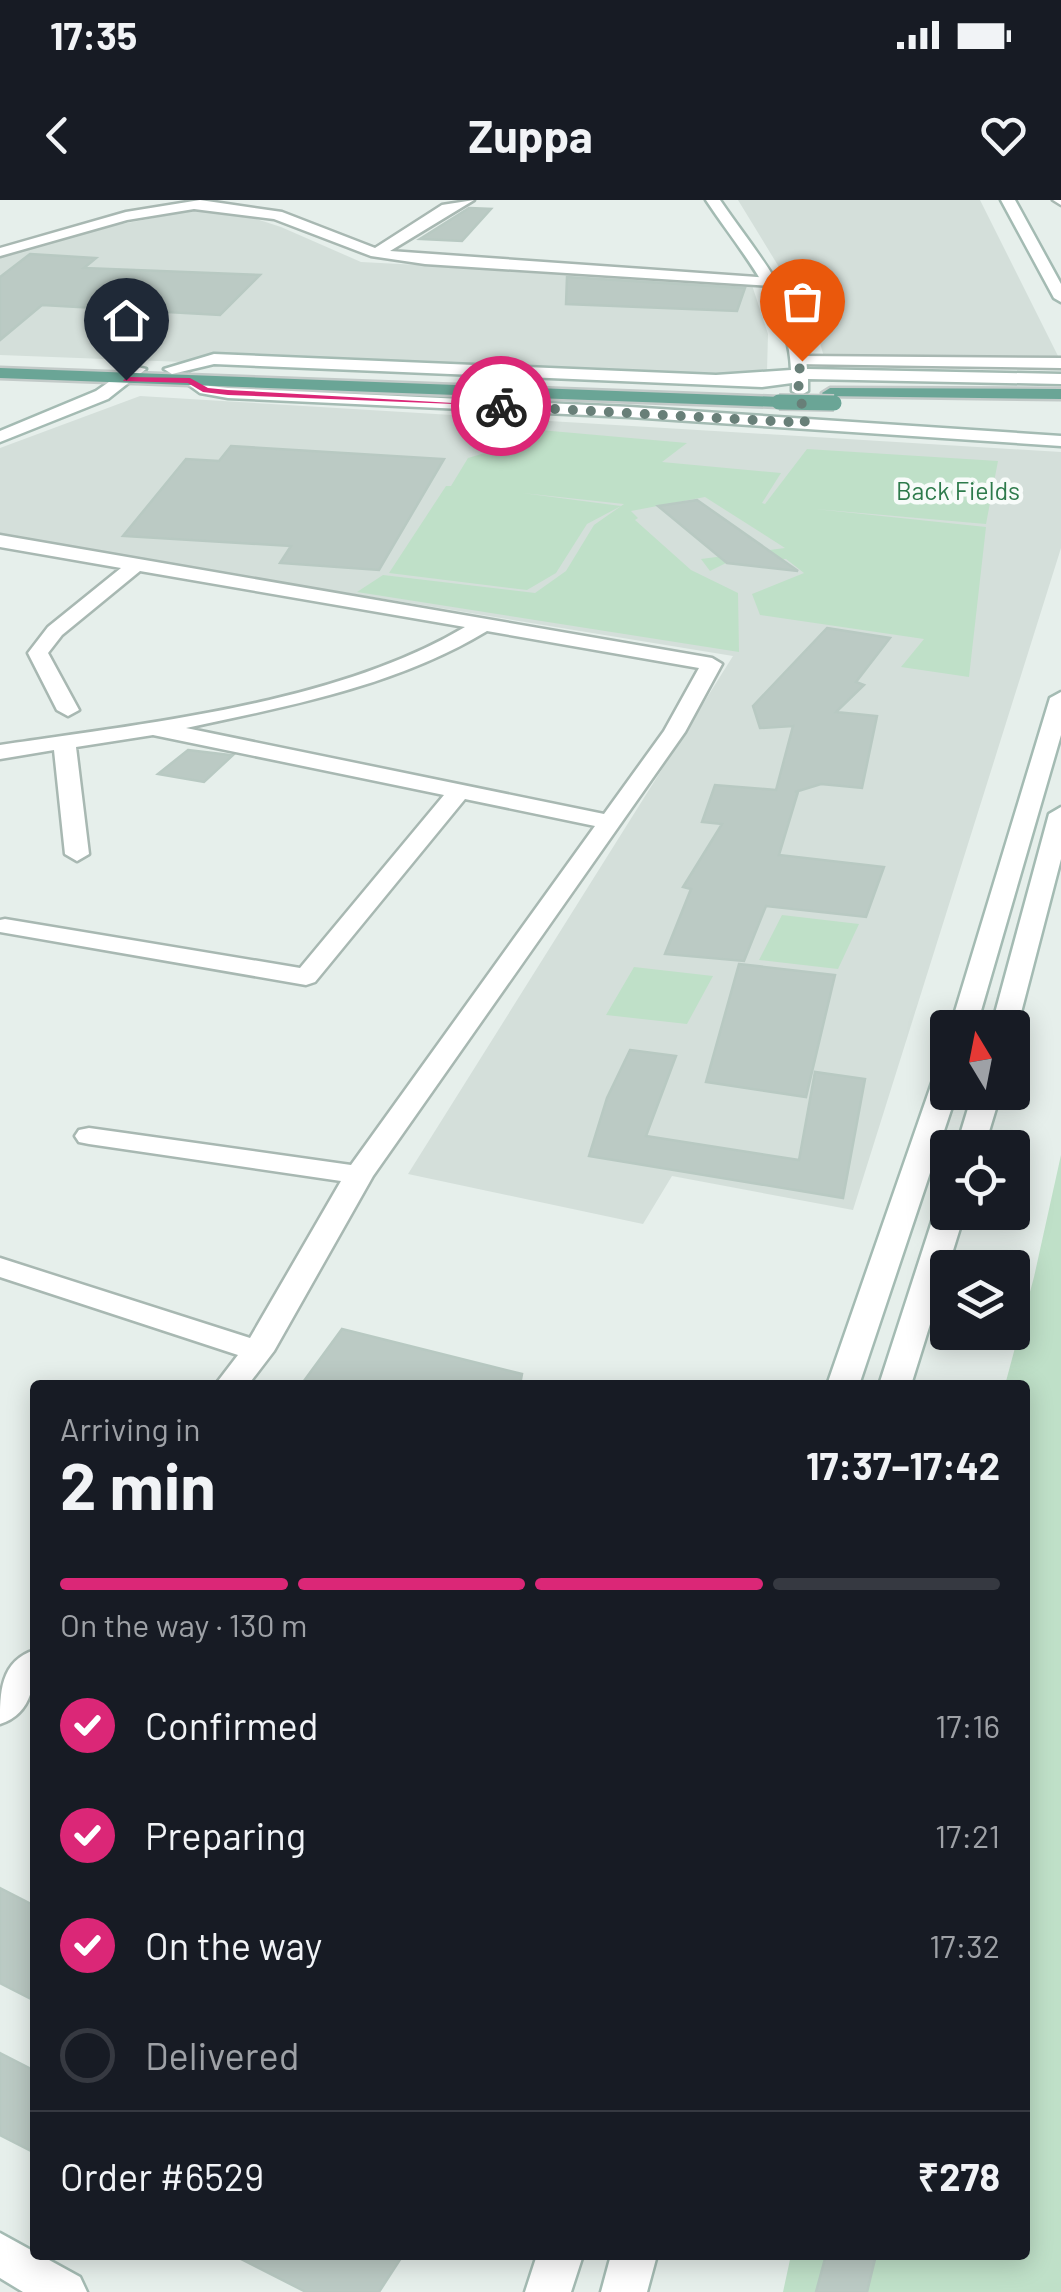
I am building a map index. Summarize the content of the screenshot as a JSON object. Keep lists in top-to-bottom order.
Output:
{
  "parks": ["Back Fields"],
  "north": "top",
  "page": {
    "status": "17:35",
    "header": "Zuppa",
    "heading": ["2 min", "Arriving in", "17:37–17:42"],
    "panel": ["Order #6529", "₹278"],
    "bar": "On the way · 130 m",
    "list": [
      ["Confirmed", "17:16"],
      ["Preparing", "17:21"],
      ["On the way", "17:32"],
      "Delivered"
    ]
  }
}
